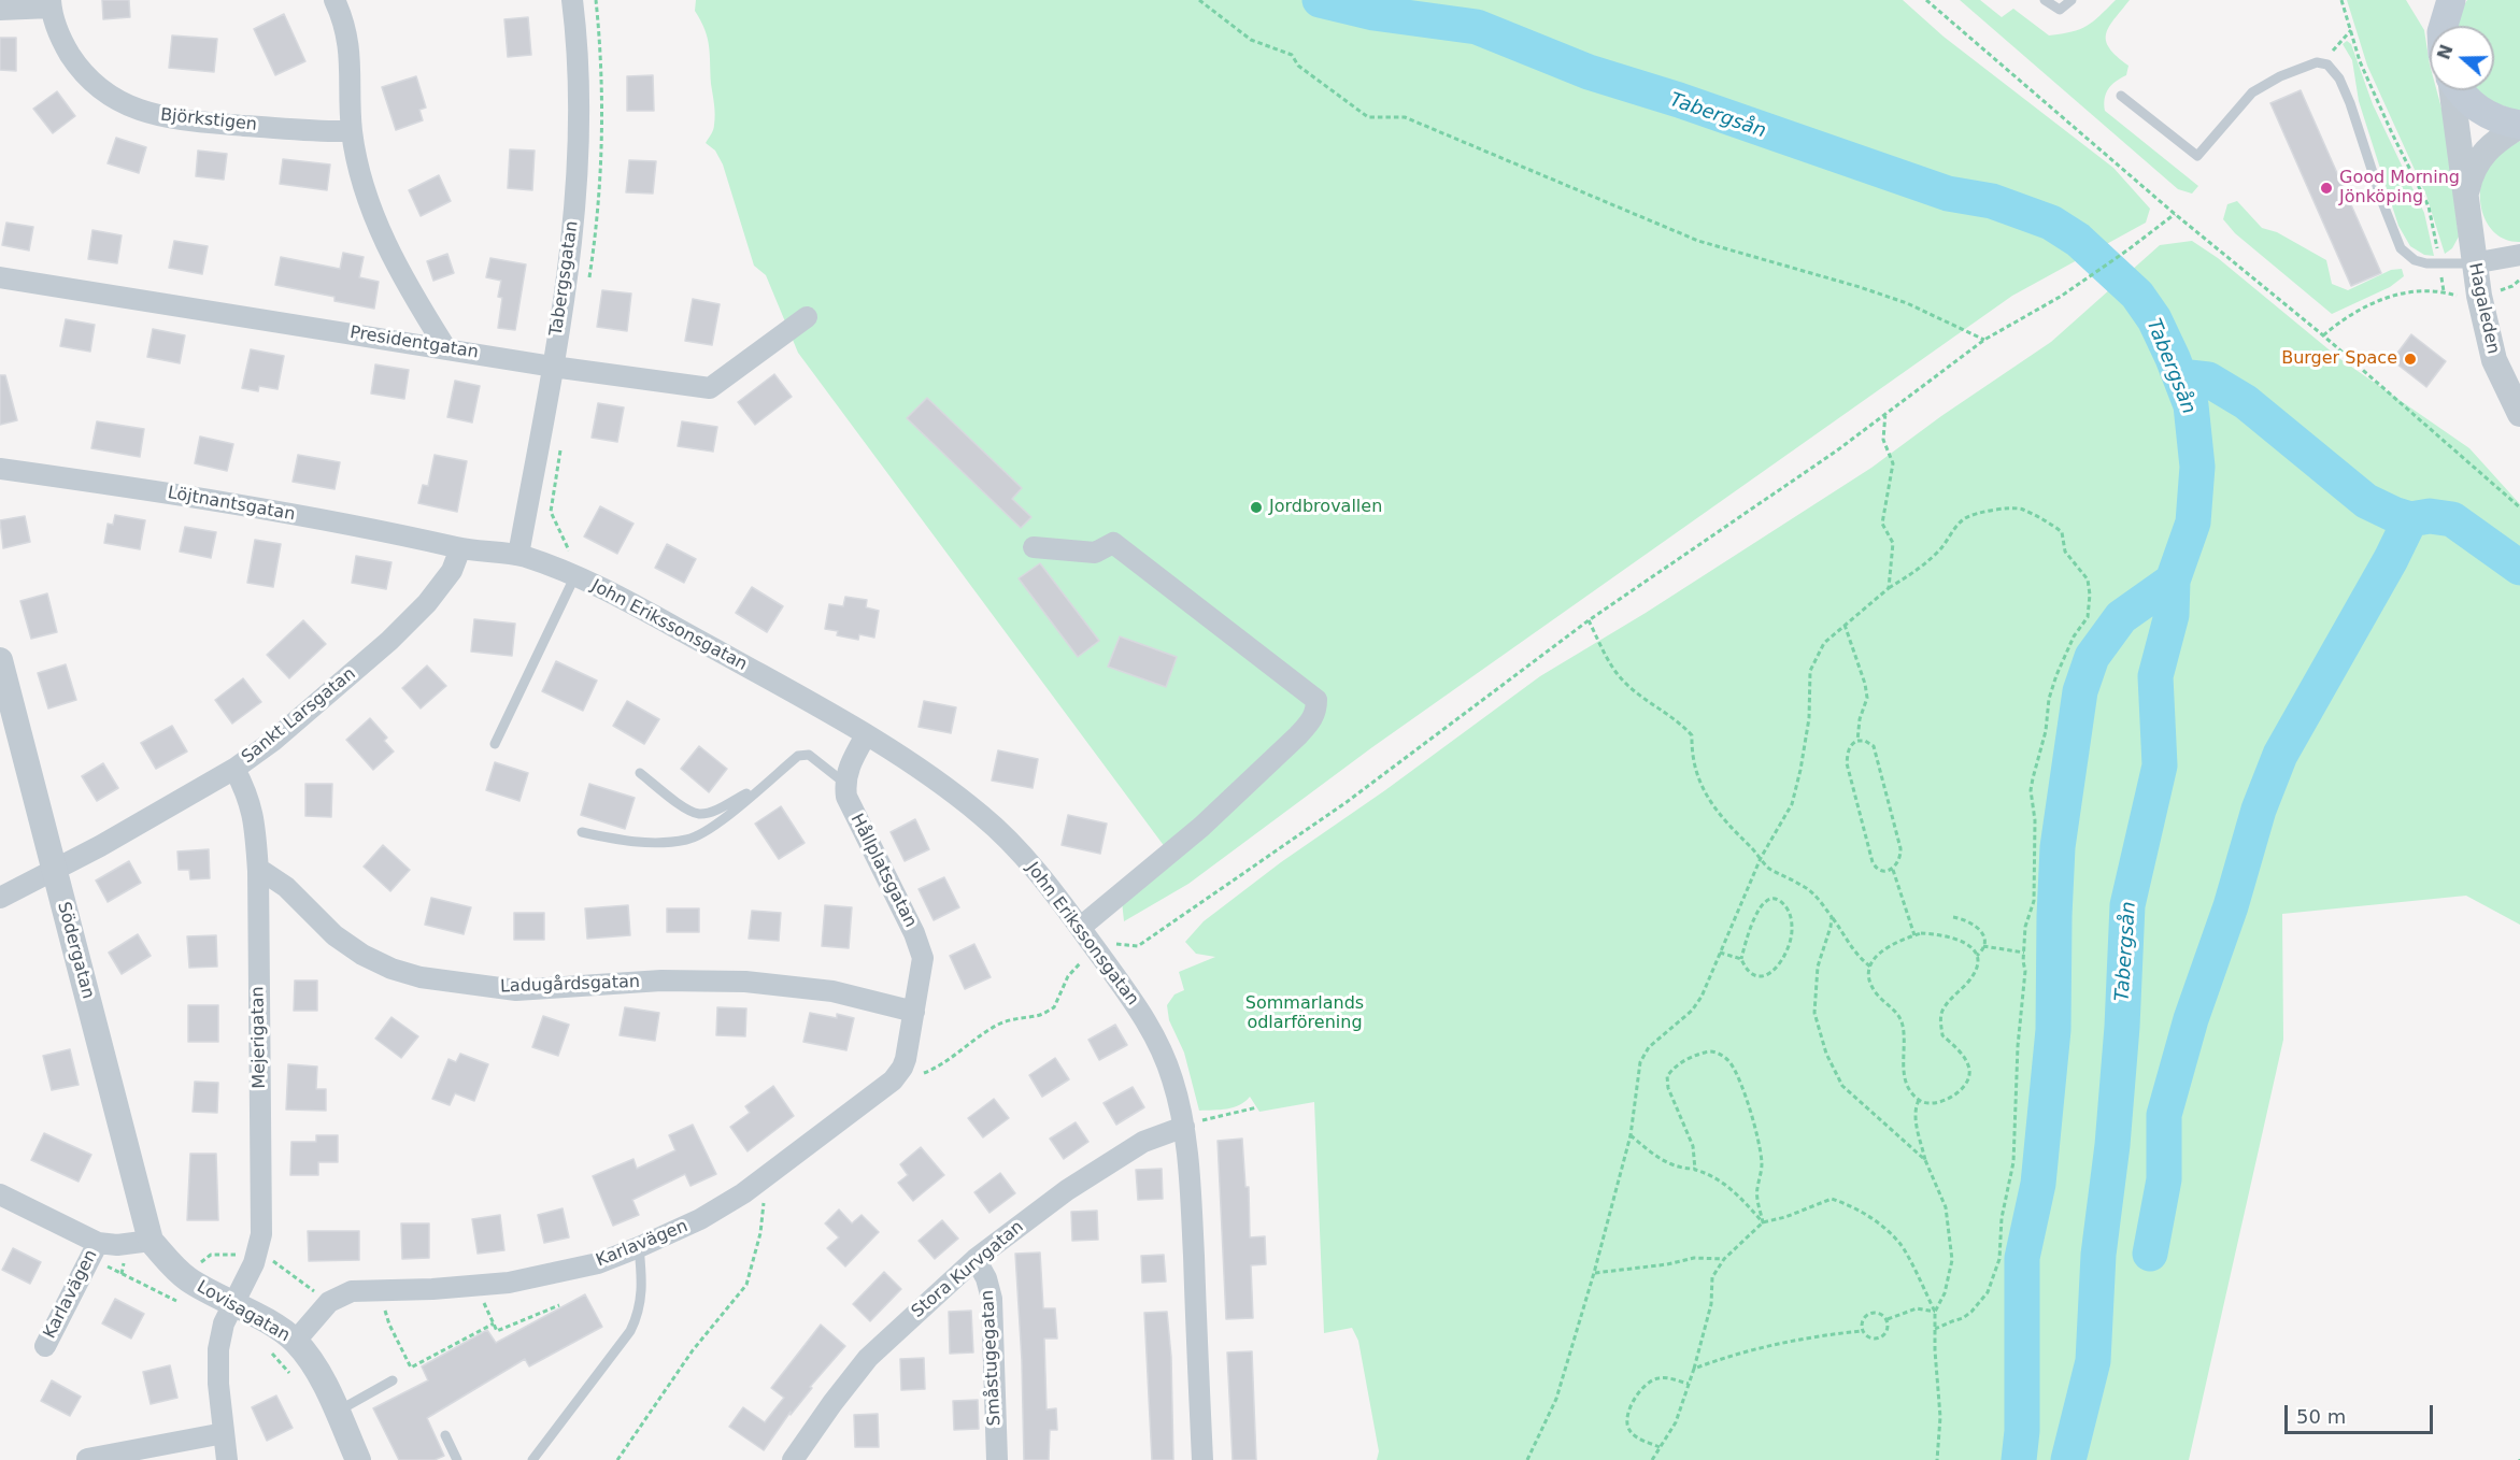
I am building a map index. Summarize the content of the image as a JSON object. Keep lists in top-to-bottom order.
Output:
{
  "streets": {
    "street": [
      "Björkstigen",
      "Tabergsgatan",
      "Hagaleden",
      "Presidentgatan",
      "Löjtnantsgatan",
      "John Erikssonsgatan",
      "Sankt Larsgatan",
      "Hållplatsgatan",
      "Södergatan",
      "Ladugårdsgatan",
      "Mejerigatan",
      "Karlavägen",
      "Stora Kurvgatan",
      "Lovisagatan",
      "Småstugegatan"
    ]
  },
  "crossings": [
    ["Tabergsgatan", "Presidentgatan"],
    ["Tabergsgatan", "John Erikssonsgatan"],
    ["Löjtnantsgatan", "John Erikssonsgatan"],
    ["Löjtnantsgatan", "Sankt Larsgatan"],
    ["John Erikssonsgatan", "Sankt Larsgatan"],
    ["John Erikssonsgatan", "Stora Kurvgatan"],
    ["Sankt Larsgatan", "Södergatan"],
    ["Sankt Larsgatan", "Mejerigatan"],
    ["Hållplatsgatan", "Ladugårdsgatan"],
    ["Södergatan", "Karlavägen"],
    ["Södergatan", "Lovisagatan"],
    ["Ladugårdsgatan", "Mejerigatan"],
    ["Mejerigatan", "Lovisagatan"],
    ["Karlavägen", "Lovisagatan"],
    ["Stora Kurvgatan", "Småstugegatan"]
  ],
  "water": ["Tabergsån"],
  "parks": ["Sommarlands odlarförening"],
  "places": ["Good Morning Jönköping", "Burger Space", "Jordbrovallen"],
  "scale_bar": "50 m",
  "north": "left"
}
